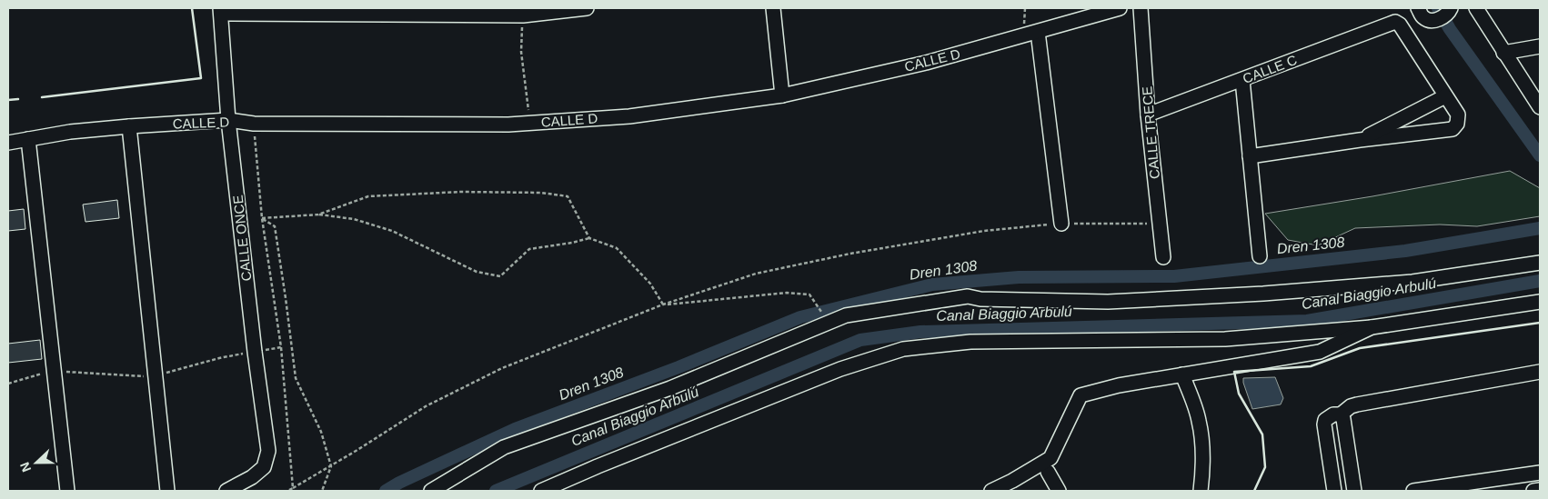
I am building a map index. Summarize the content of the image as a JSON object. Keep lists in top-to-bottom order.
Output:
{
  "streets": {
    "street": [
      "CALLE D",
      "CALLE C",
      "CALLE TRECE",
      "CALLE ONCE"
    ]
  },
  "crossings": [
    ["CALLE D", "CALLE ONCE"],
    ["CALLE C", "CALLE TRECE"]
  ],
  "water": ["Dren 1308", "Canal Biaggio Arbulú"],
  "north": "left"
}
